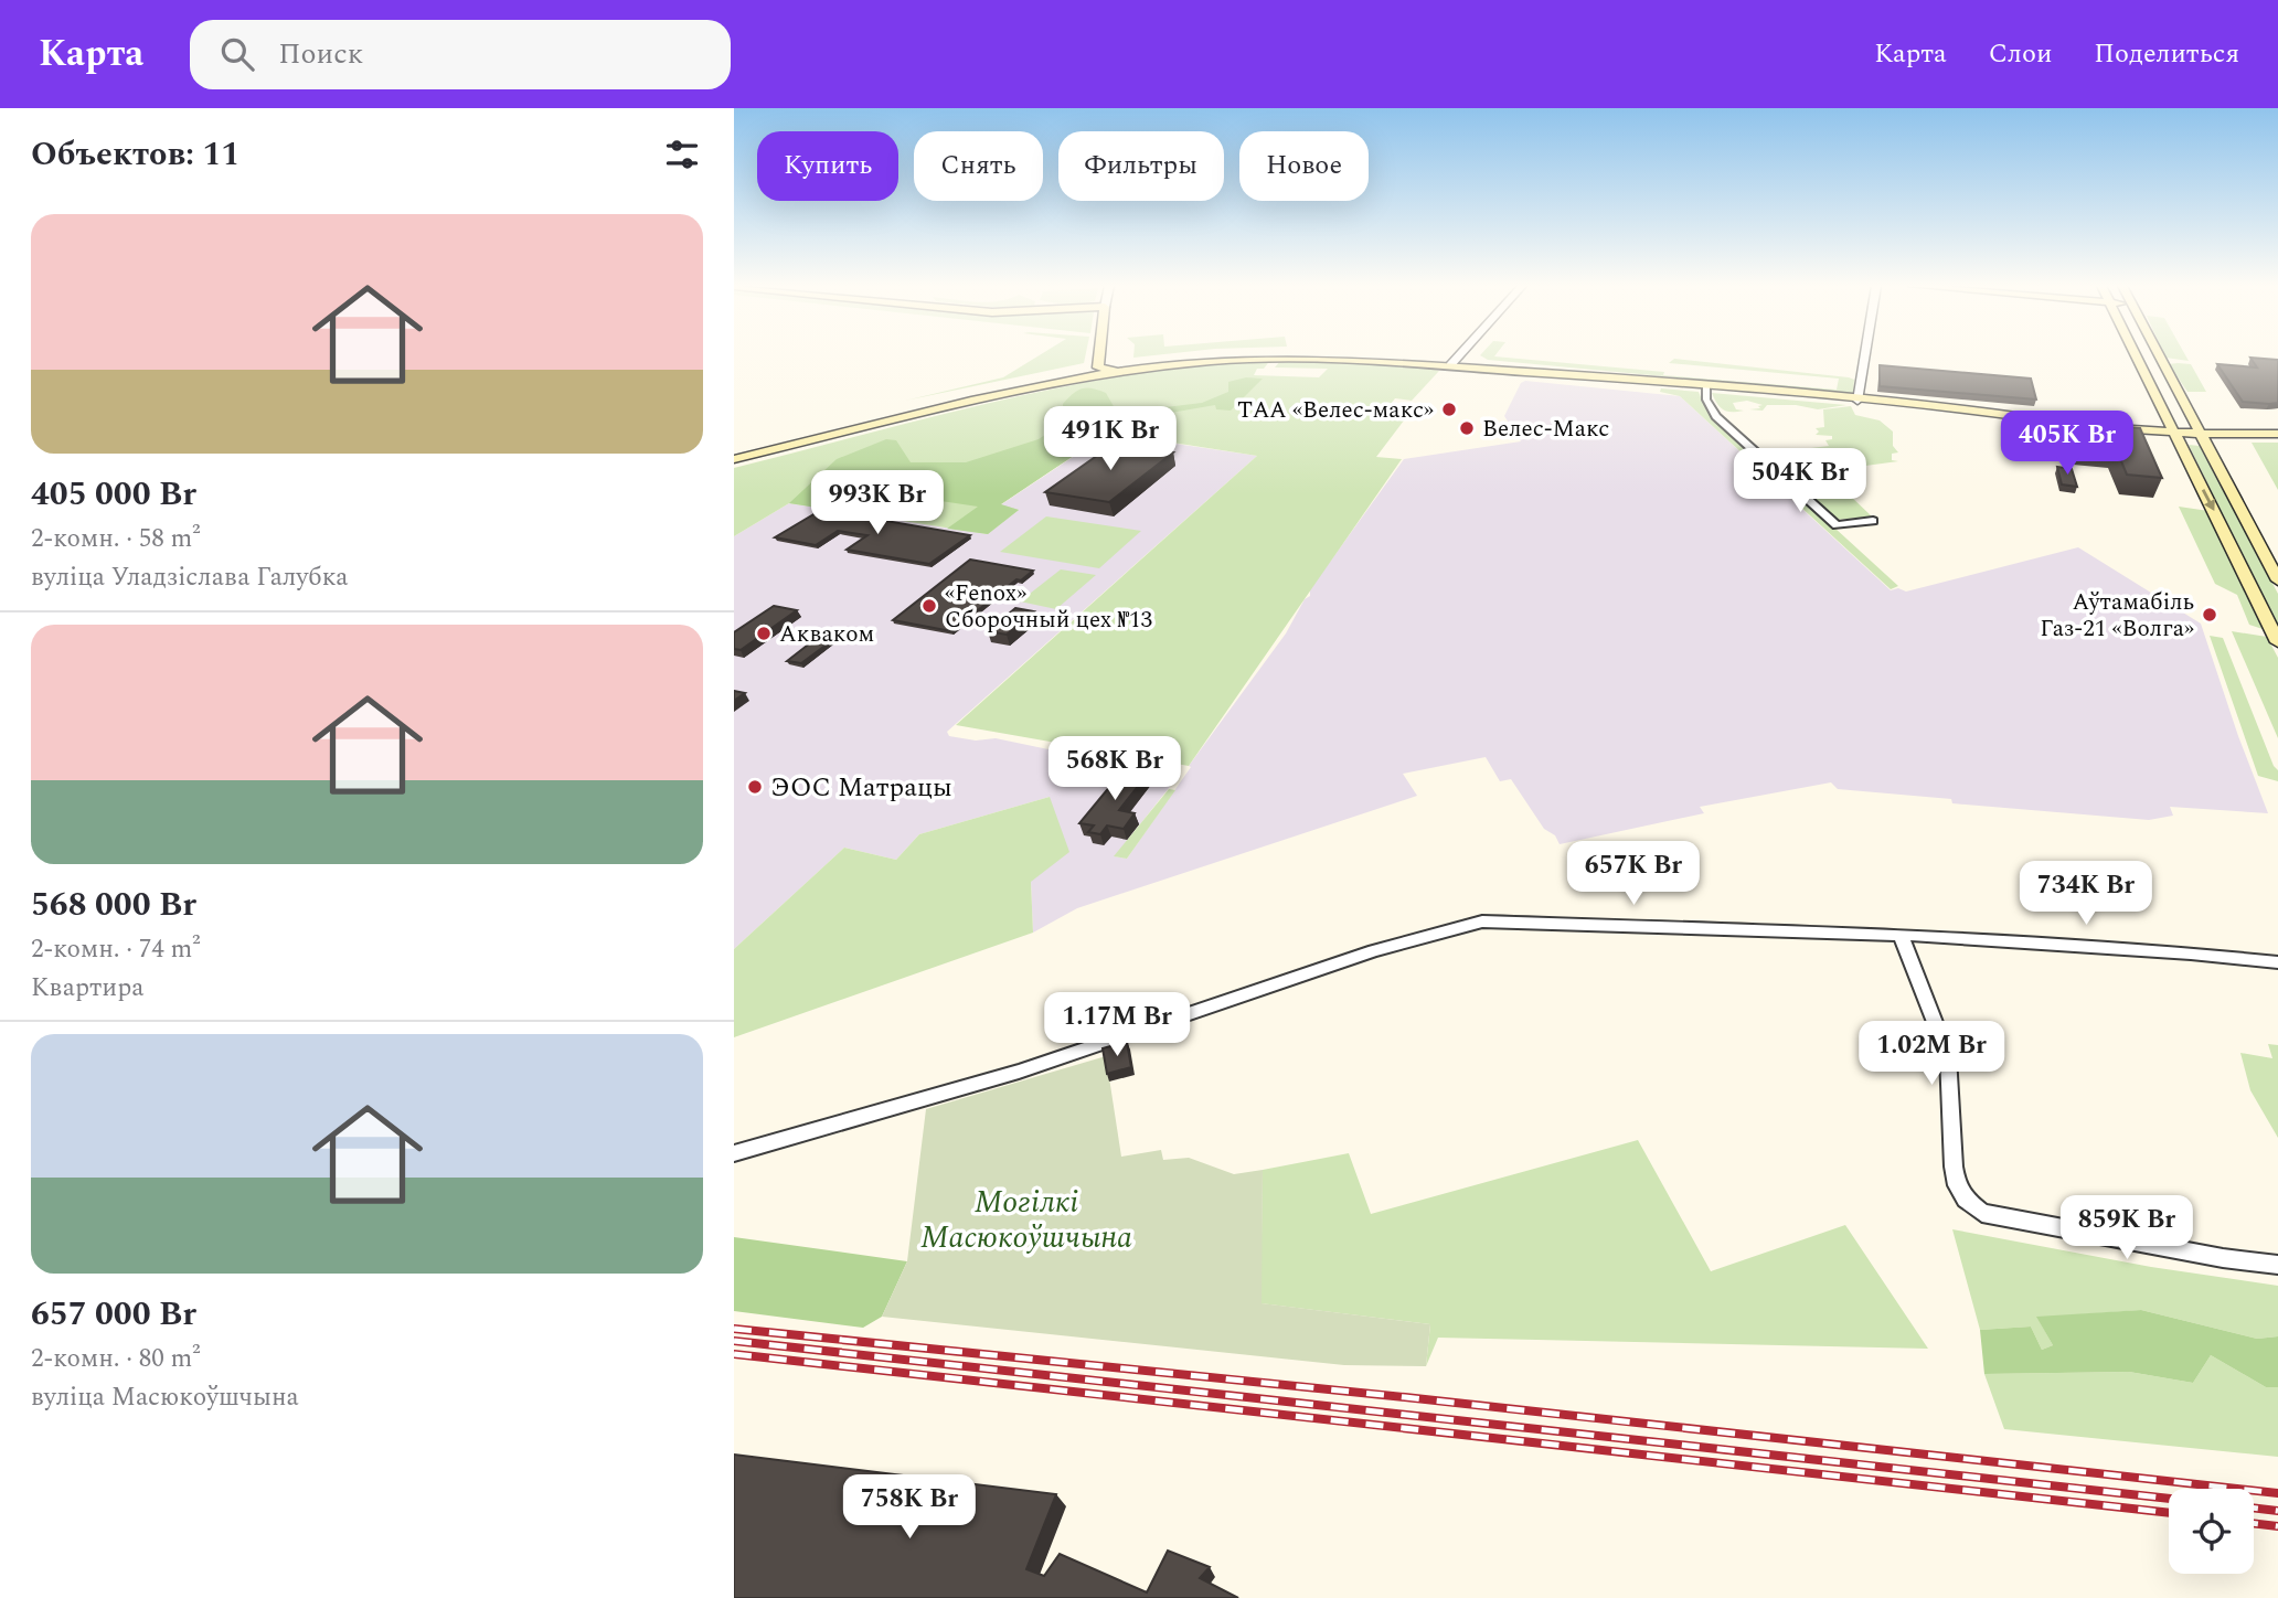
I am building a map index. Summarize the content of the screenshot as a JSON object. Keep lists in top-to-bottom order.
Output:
{
  "parks": ["Могілкі Масюкоўшчына"],
  "places": [
    "ТАА «Велес-макс»",
    "Велес-Макс",
    "«Fenox» Сборочный цех №13",
    "Аўтамабіль Газ-21 «Волга»",
    "Акваком",
    "ЭОС Матрацы"
  ],
  "page": {
    "header": "Карта",
    "search": "Поиск",
    "nav": ["Карта", "Слои", "Поделиться"],
    "heading": "Объектов: 11",
    "chip": [
      "Купить",
      "Снять",
      "Фильтры",
      "Новое"
    ],
    "list": [
      {
        "name": "405 000 Br",
        "note": "2-комн. · 58 m² · вуліца Уладзіслава Галубка"
      },
      {
        "name": "568 000 Br",
        "note": "2-комн. · 74 m² · Квартира"
      },
      {
        "name": "657 000 Br",
        "note": "2-комн. · 80 m² · вуліца Масюкоўшчына"
      }
    ],
    "price": [
      "491K Br",
      "405K Br",
      "504K Br",
      "993K Br",
      "568K Br",
      "657K Br",
      "734K Br",
      "1.17M Br",
      "1.02M Br",
      "859K Br",
      "758K Br"
    ]
  }
}
